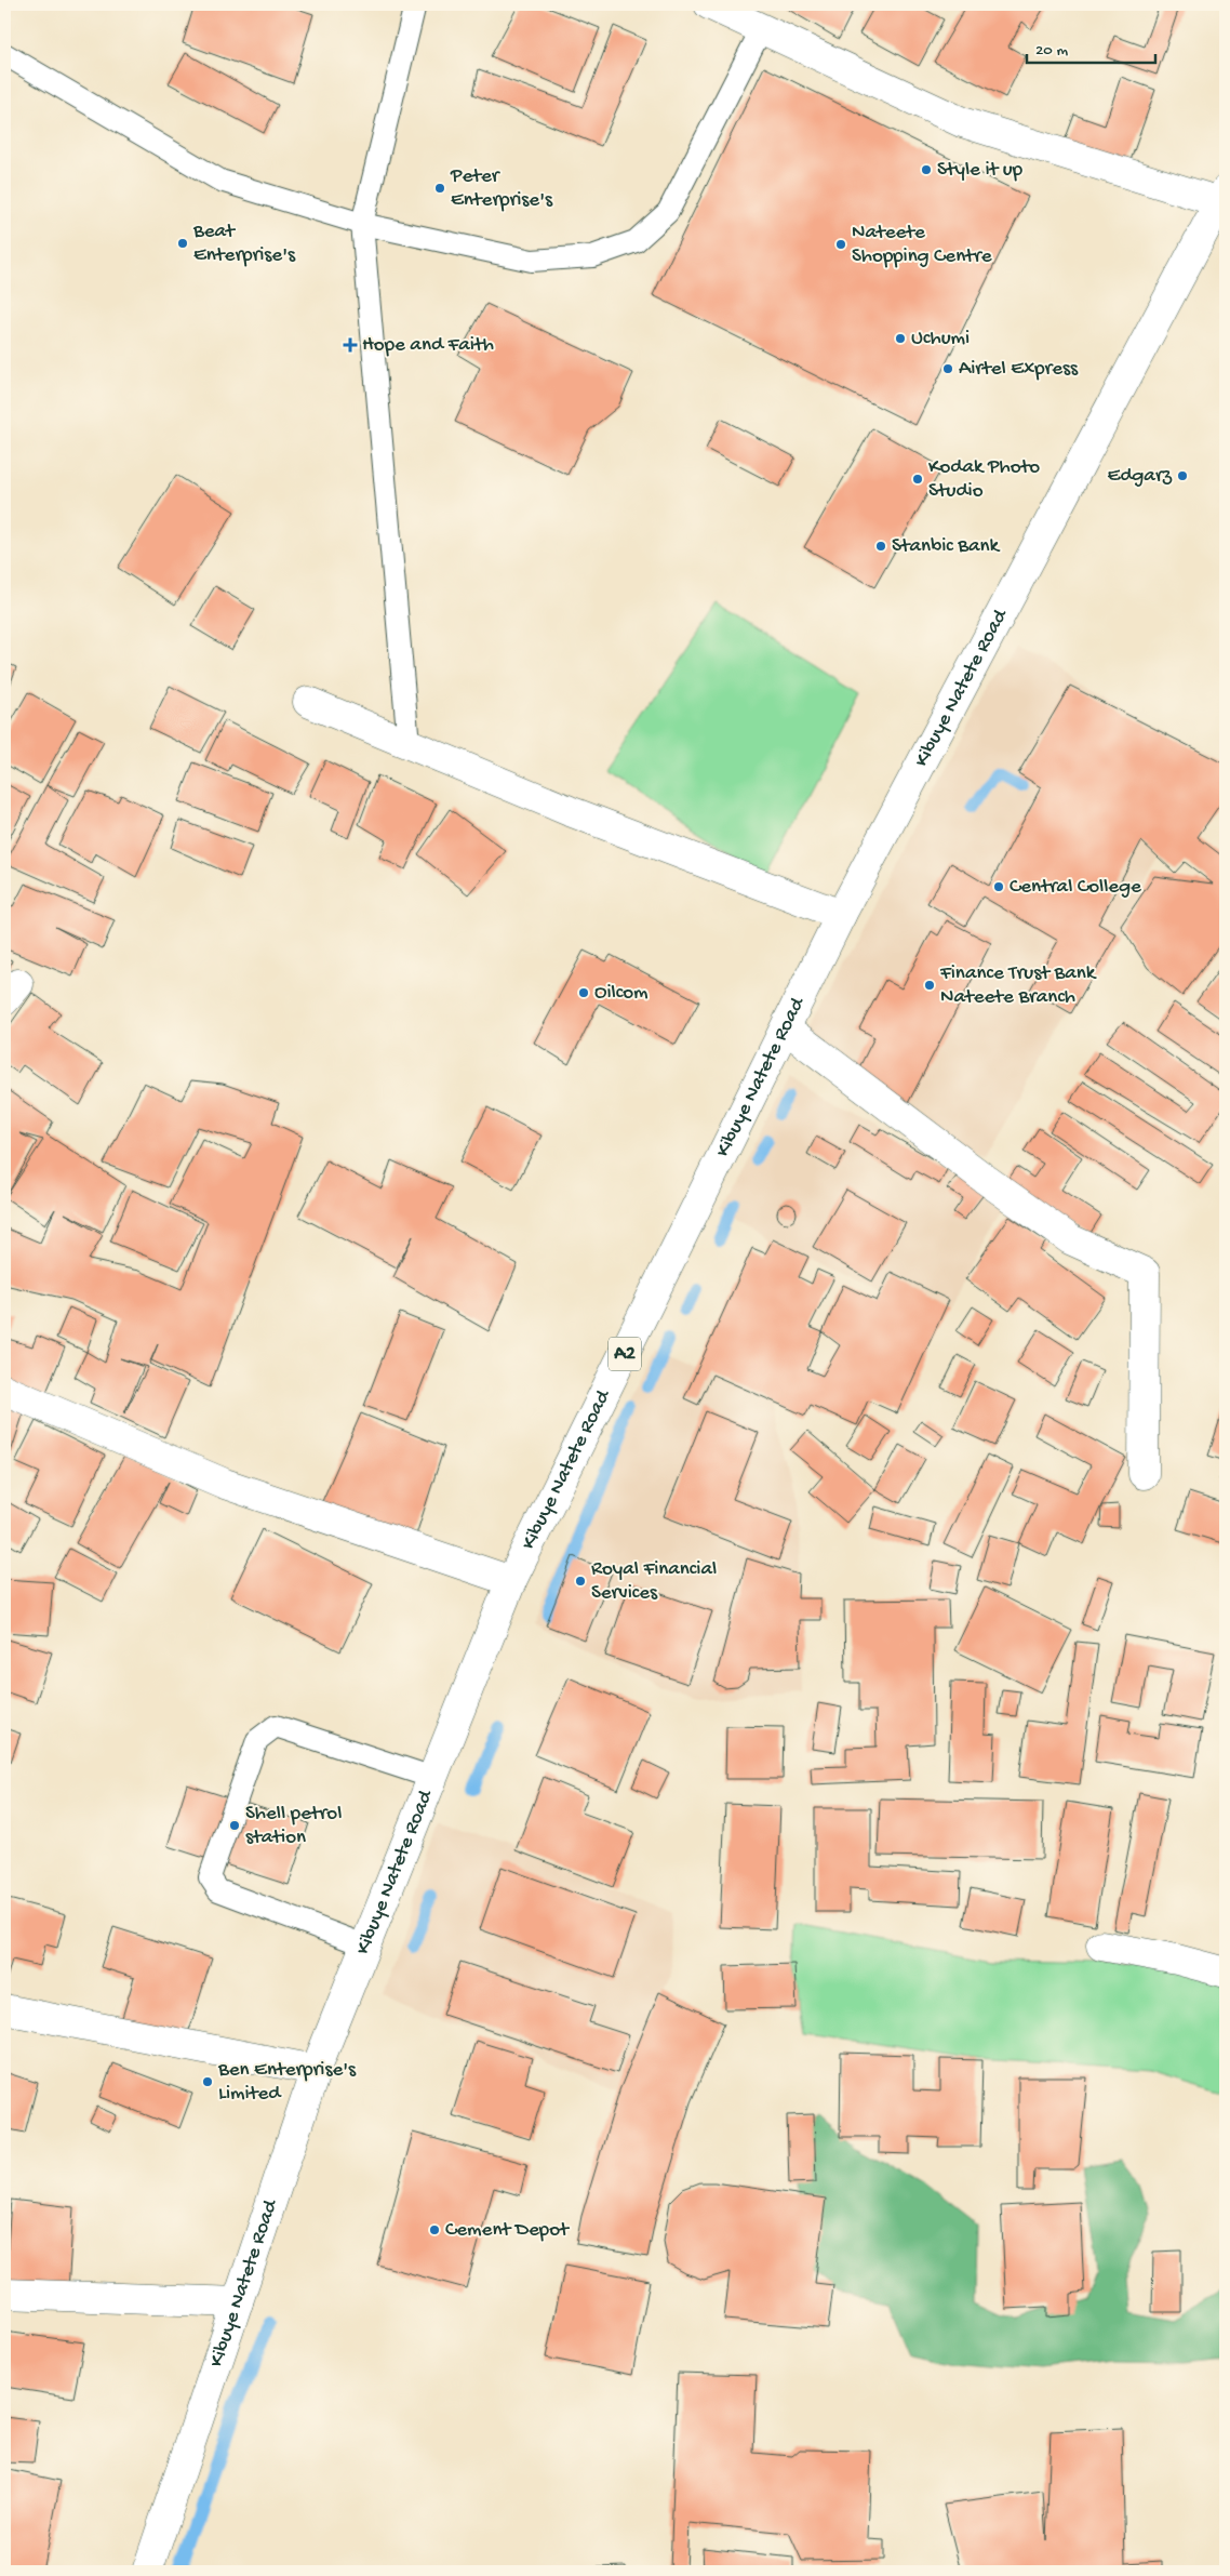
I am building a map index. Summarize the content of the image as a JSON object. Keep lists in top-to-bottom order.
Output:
{
  "streets": {
    "street": ["Kibuye Natete Road", "A2"]
  },
  "places": {
    "other": [
      "Style it up",
      "Peter Enterprise's",
      "Beat Enterprise's",
      "Nateete Shopping Centre",
      "Uchumi",
      "Airtel Express",
      "Edgarz",
      "Kodak Photo Studio",
      "Stanbic Bank",
      "Central College",
      "Finance Trust Bank Nateete Branch",
      "Oilcom",
      "Royal Financial Services",
      "Shell petrol station",
      "Ben Enterprise's Limited",
      "Cement Depot"
    ],
    "health": ["Hope and Faith"]
  },
  "scale_bar": "20 m"
}
